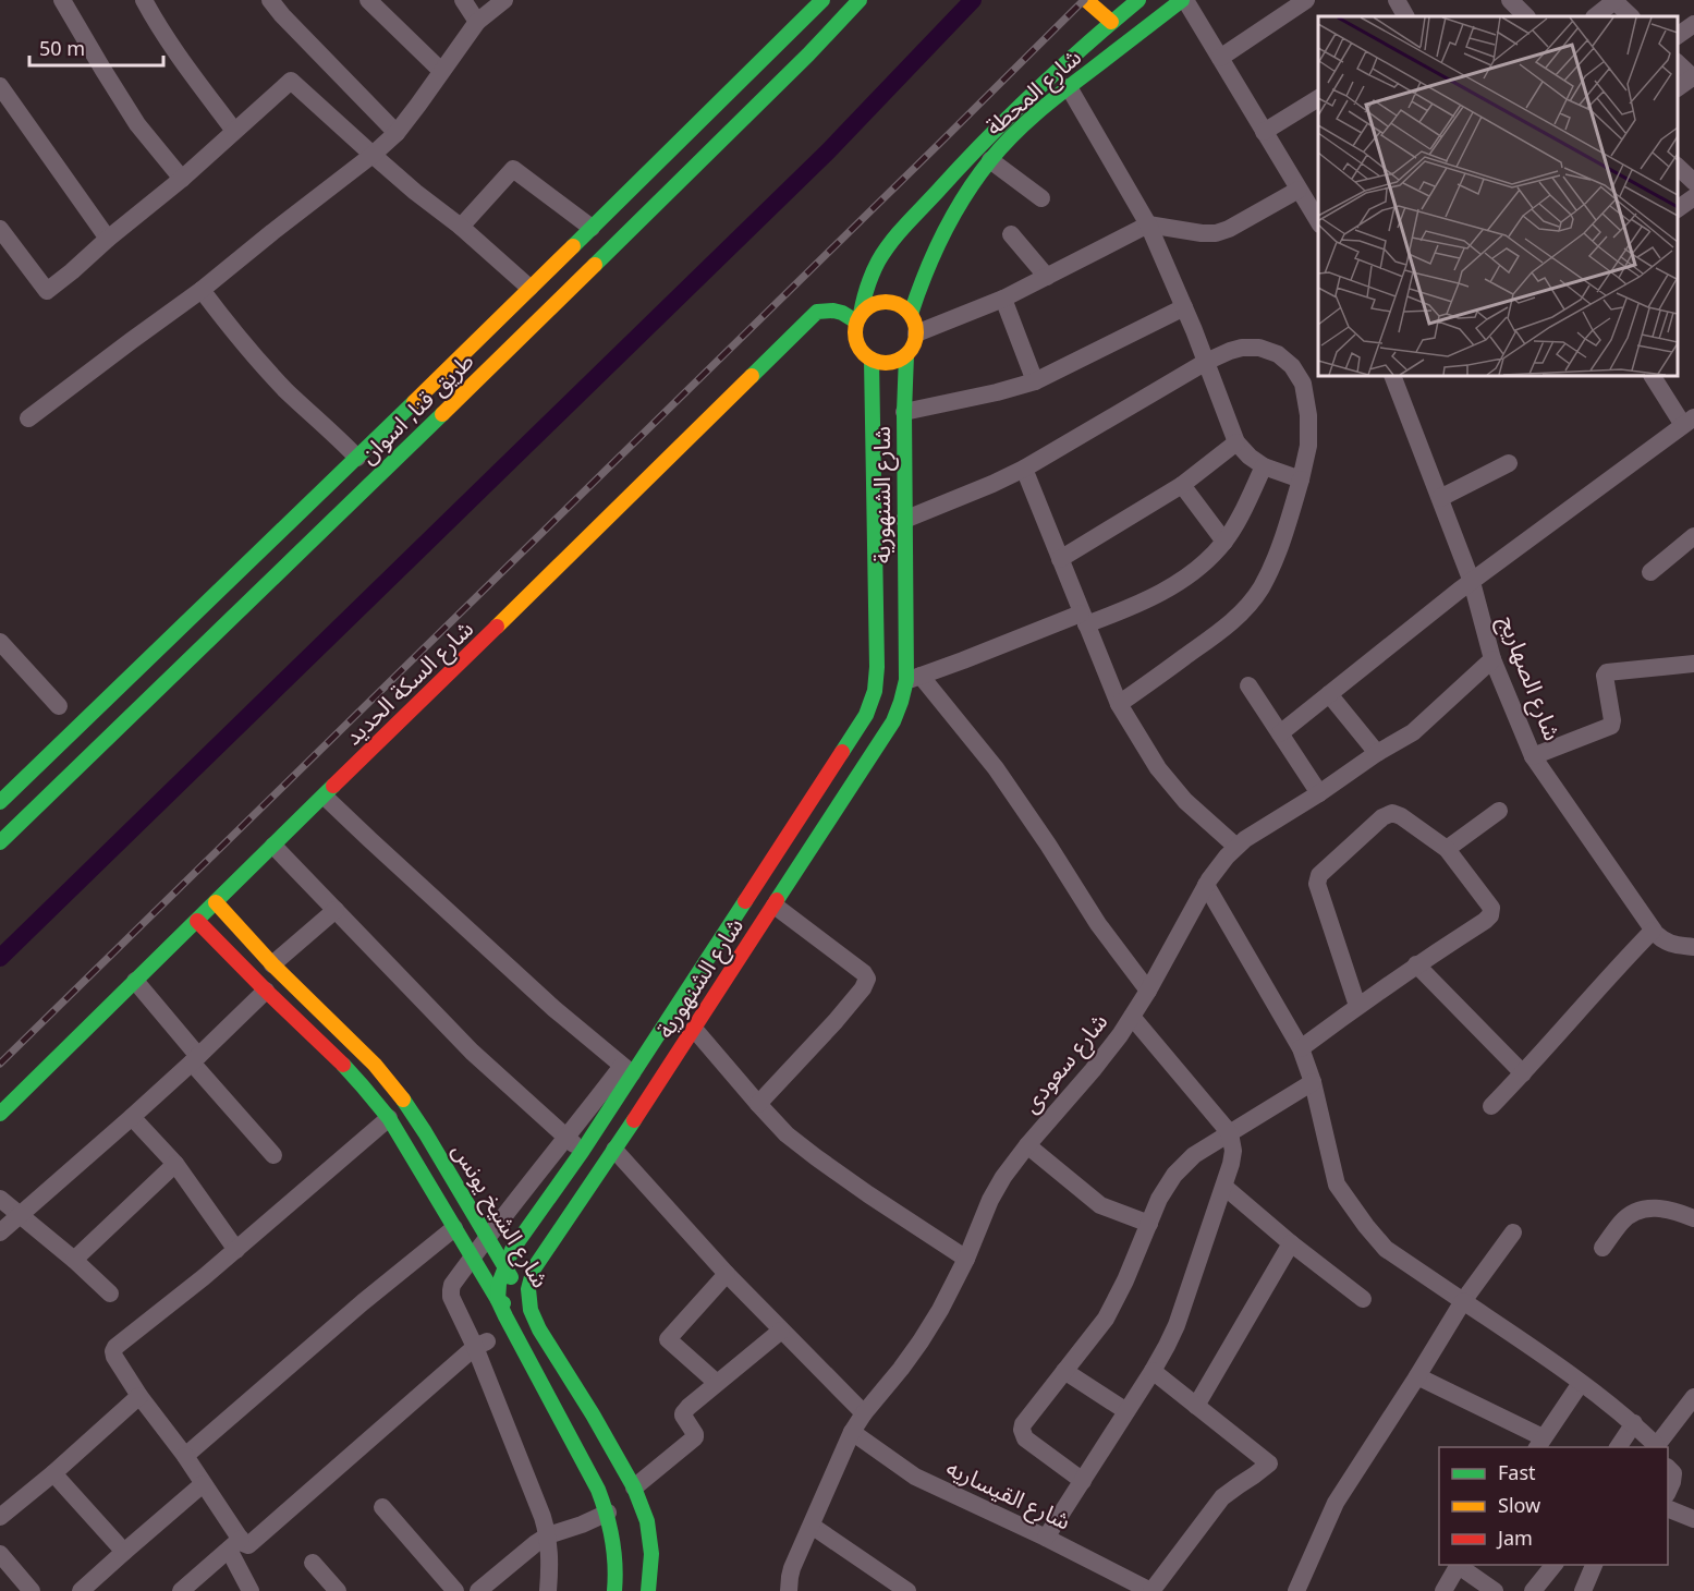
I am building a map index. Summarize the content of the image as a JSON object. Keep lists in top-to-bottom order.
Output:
{
  "streets": {
    "main road": [
      "شارع المحطة",
      "طريق قنا, اسوان",
      "شارع الشنهورية",
      "شارع السكة الحديد",
      "شارع الشيخ يونس"
    ],
    "street": ["شارع الصهاريج", "شارع سعودى", "شارع القيساريه"]
  },
  "crossings": [
    ["شارع المحطة", "شارع الشنهورية"],
    ["شارع المحطة", "شارع السكة الحديد"],
    ["شارع الشنهورية", "شارع السكة الحديد"],
    ["شارع الشنهورية", "شارع الشيخ يونس"],
    ["شارع الصهاريج", "شارع سعودى"],
    ["شارع السكة الحديد", "شارع الشيخ يونس"],
    ["شارع سعودى", "شارع القيساريه"]
  ],
  "legend": ["Fast", "Slow", "Jam"],
  "scale_bar": "50 m"
}
